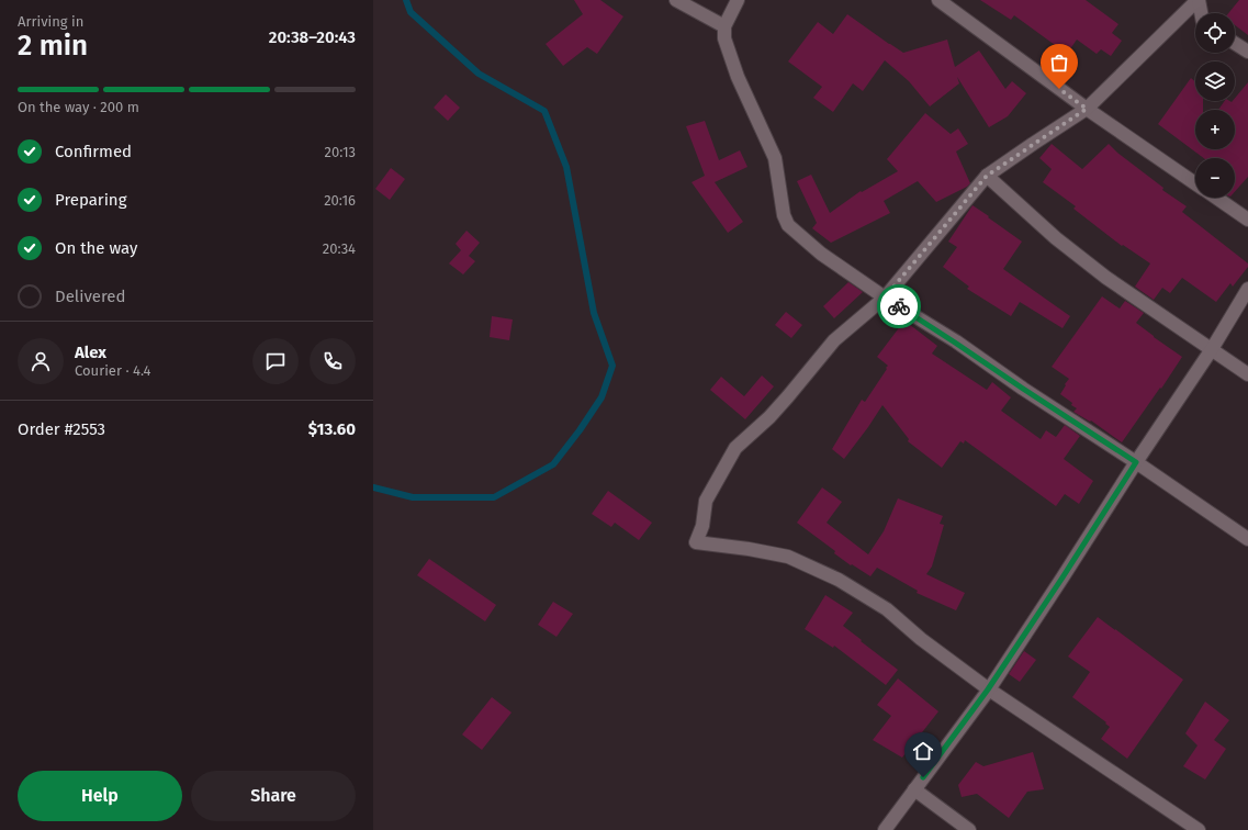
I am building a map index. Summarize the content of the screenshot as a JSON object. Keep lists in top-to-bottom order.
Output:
{
  "page": {
    "heading": ["2 min", "Arriving in", "20:38–20:43"],
    "panel": [
      "Alex",
      "Courier · 4.4",
      "Order #2553",
      "$13.60"
    ],
    "map_buttons": ["+", "−"],
    "bar": "On the way · 200 m",
    "list": [
      ["Confirmed", "20:13"],
      ["Preparing", "20:16"],
      ["On the way", "20:34"],
      "Delivered"
    ],
    "buttons": ["Help", "Share"]
  }
}
